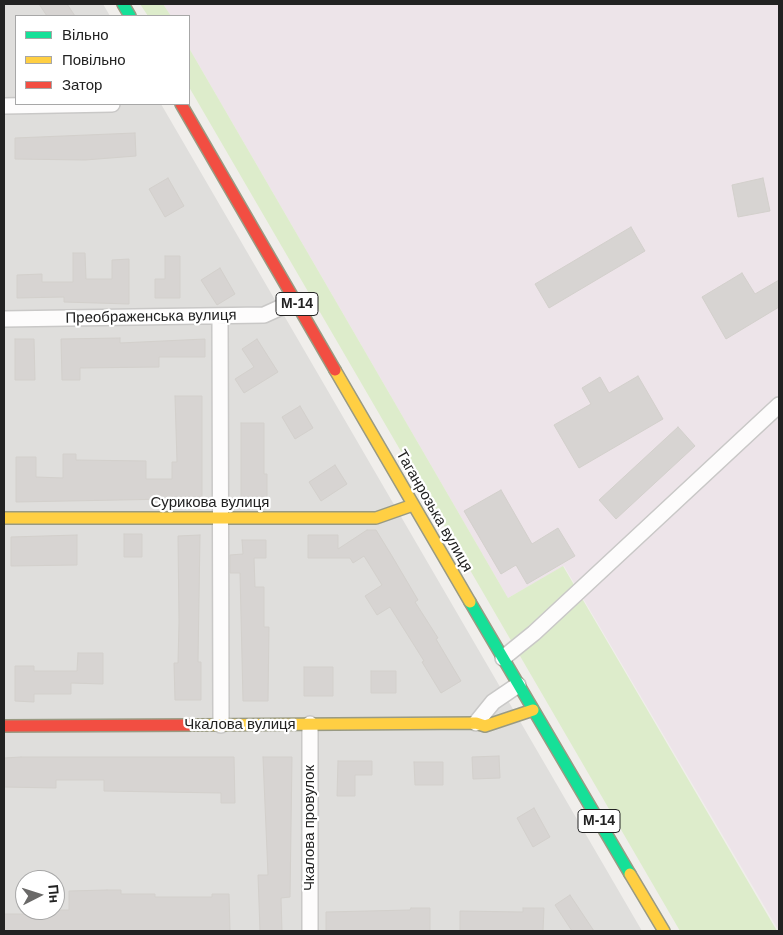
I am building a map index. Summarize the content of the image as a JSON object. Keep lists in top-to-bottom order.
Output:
{
  "streets": {
    "main road": [
      "М-14",
      "Сурикова вулиця",
      "Таганрозька вулиця",
      "Чкалова вулиця"
    ],
    "street": ["Преображенська вулиця", "Чкалова провулок"]
  },
  "crossings": [
    ["Преображенська вулиця", "Таганрозька вулиця"],
    ["Сурикова вулиця", "Таганрозька вулиця"],
    ["Таганрозька вулиця", "Чкалова вулиця"],
    ["Чкалова вулиця", "Чкалова провулок"]
  ],
  "legend": ["Вільно", "Повільно", "Затор"],
  "north": "right"
}
